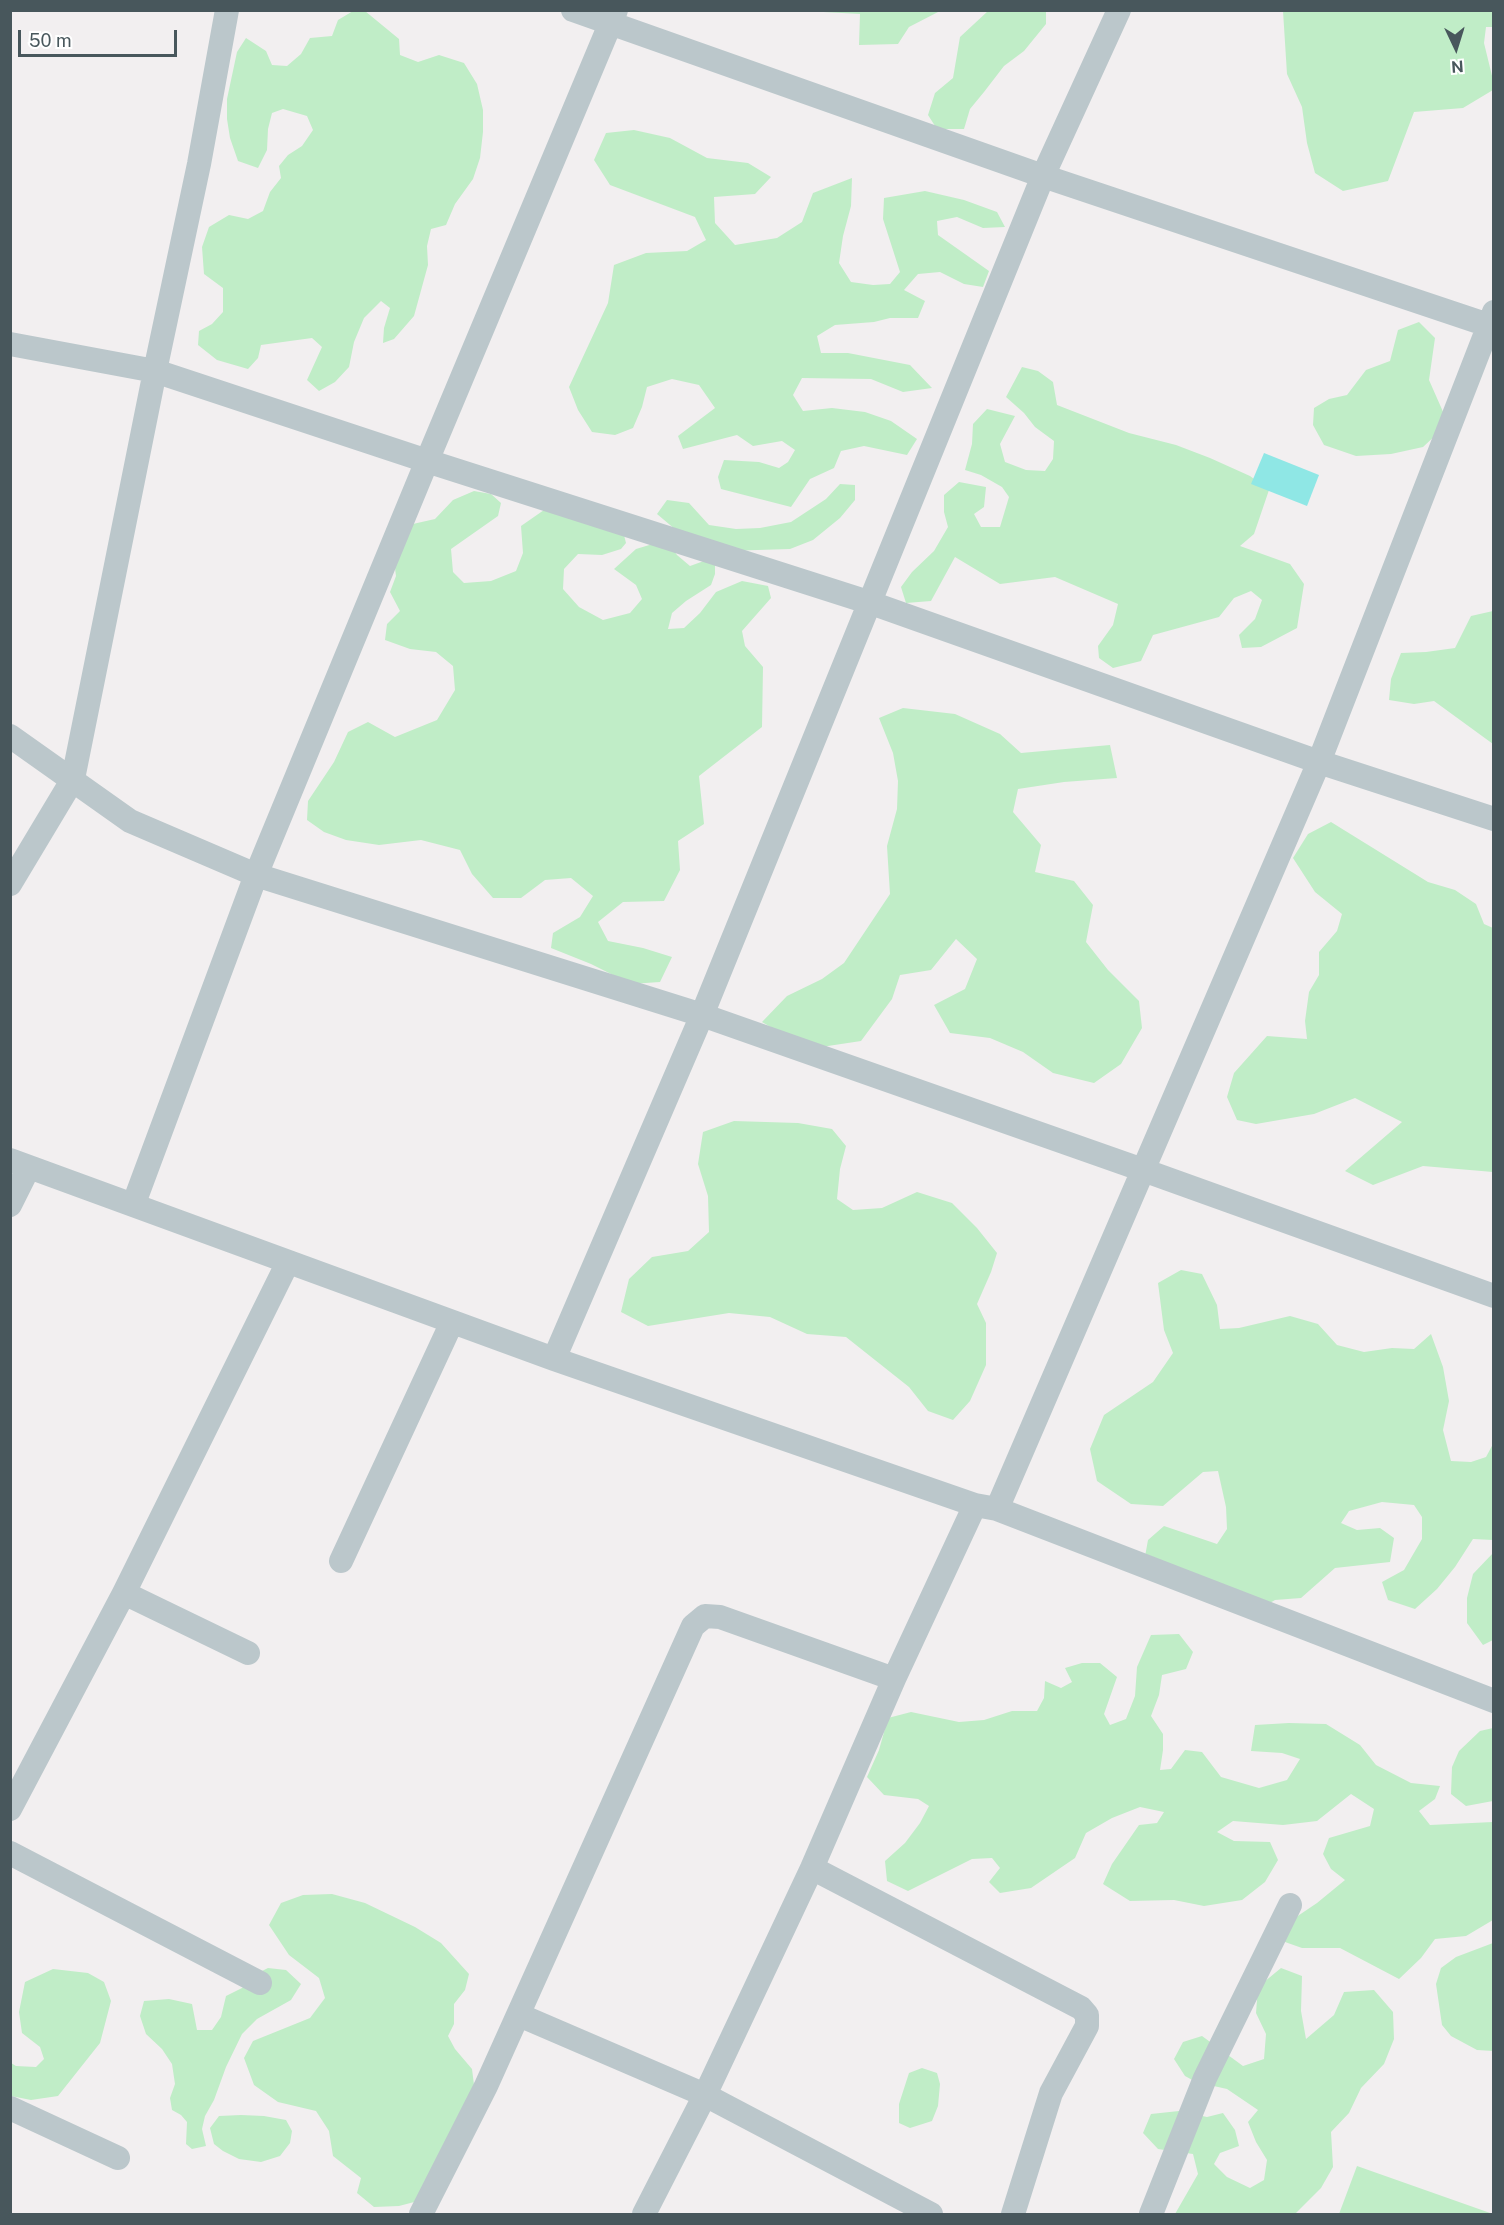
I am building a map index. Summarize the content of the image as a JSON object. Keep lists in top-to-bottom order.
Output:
{
  "scale_bar": "50 m",
  "north": "bottom"
}
